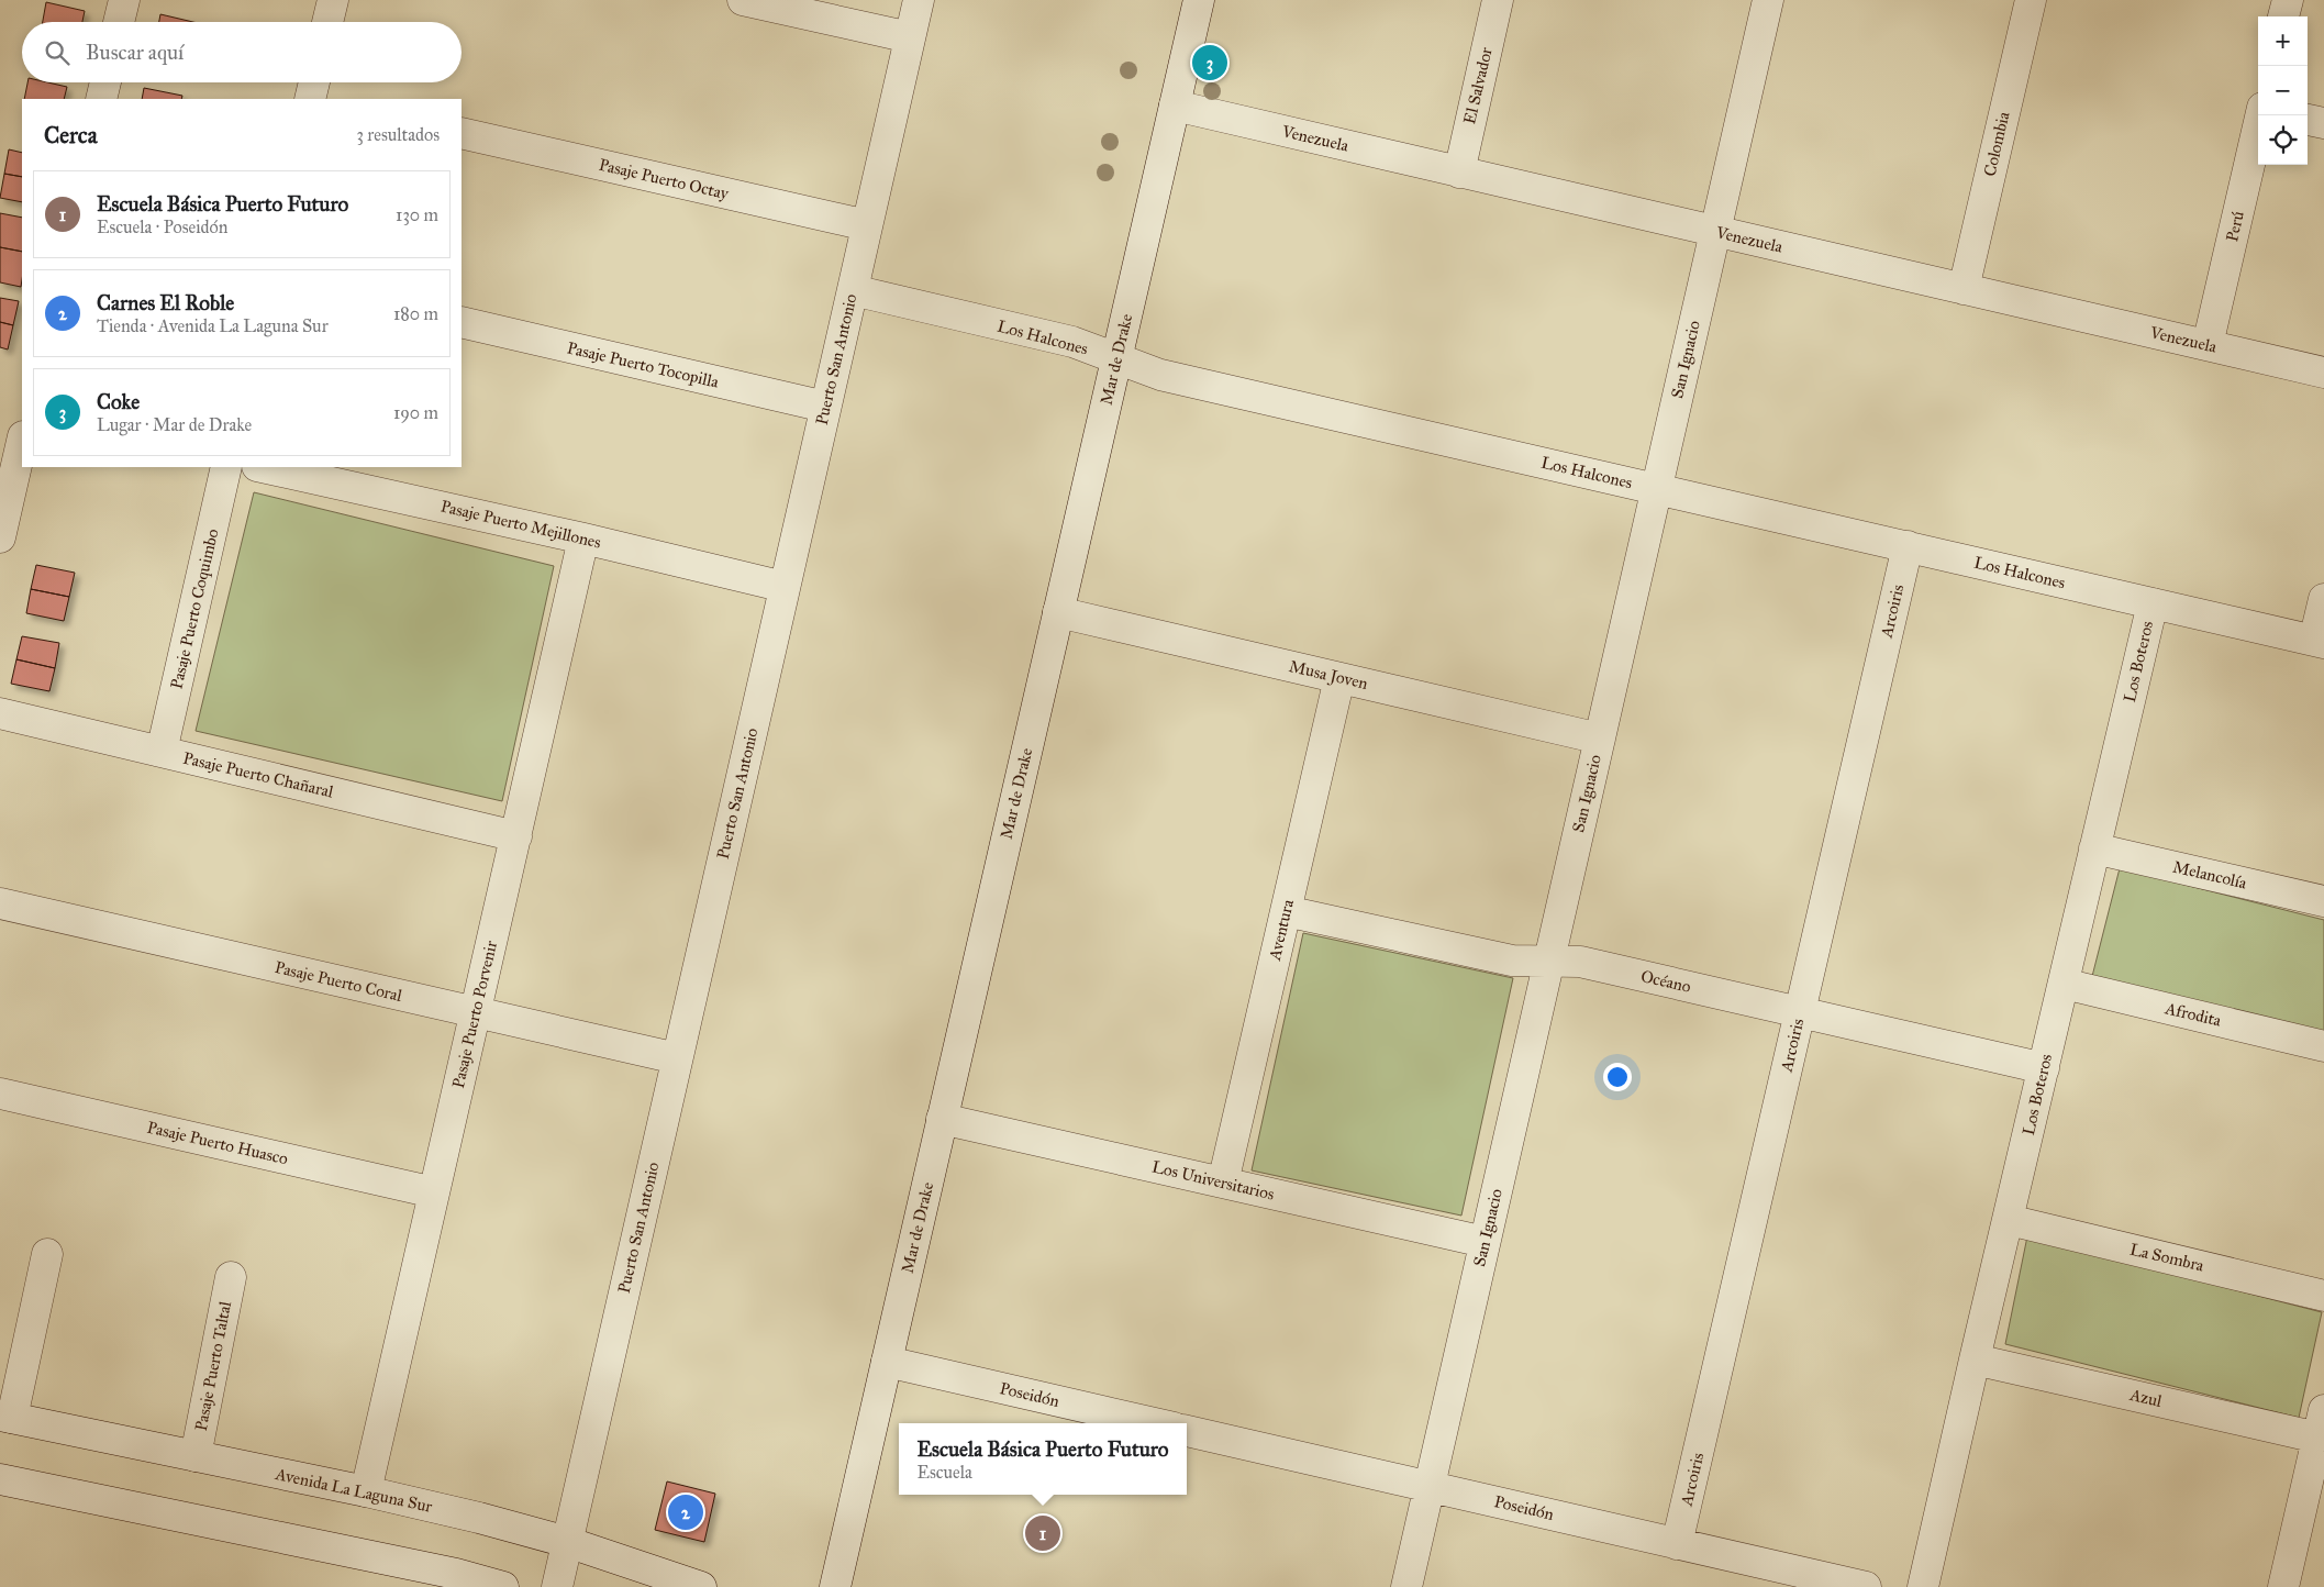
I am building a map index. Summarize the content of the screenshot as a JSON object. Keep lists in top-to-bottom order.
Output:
{
  "streets": {
    "street": [
      "El Salvador",
      "Venezuela",
      "Colombia",
      "Pasaje Puerto Octay",
      "Perú",
      "Los Halcones",
      "Puerto San Antonio",
      "Mar de Drake",
      "San Ignacio",
      "Pasaje Puerto Tocopilla",
      "Pasaje Puerto Mejillones",
      "Pasaje Puerto Coquimbo",
      "Arcoiris",
      "Los Boteros",
      "Musa Joven",
      "Pasaje Puerto Chañaral",
      "Melancolía",
      "Aventura",
      "Pasaje Puerto Coral",
      "Océano",
      "Pasaje Puerto Porvenir",
      "Afrodita",
      "Pasaje Puerto Huasco",
      "Los Universitarios",
      "La Sombra",
      "Pasaje Puerto Taltal",
      "Poseidón",
      "Azul",
      "Avenida La Laguna Sur"
    ]
  },
  "crossings": [
    ["El Salvador", "Venezuela"],
    ["Venezuela", "Colombia"],
    ["Venezuela", "Perú"],
    ["Venezuela", "Mar de Drake"],
    ["Venezuela", "San Ignacio"],
    ["Pasaje Puerto Octay", "Puerto San Antonio"],
    ["Los Halcones", "Puerto San Antonio"],
    ["Los Halcones", "Mar de Drake"],
    ["Los Halcones", "San Ignacio"],
    ["Los Halcones", "Arcoiris"],
    ["Los Halcones", "Los Boteros"],
    ["Puerto San Antonio", "Pasaje Puerto Tocopilla"],
    ["Puerto San Antonio", "Pasaje Puerto Mejillones"],
    ["Puerto San Antonio", "Pasaje Puerto Coral"],
    ["Puerto San Antonio", "Avenida La Laguna Sur"],
    ["Mar de Drake", "Musa Joven"],
    ["Mar de Drake", "Los Universitarios"],
    ["Mar de Drake", "Poseidón"],
    ["San Ignacio", "Musa Joven"],
    ["San Ignacio", "Océano"],
    ["San Ignacio", "Los Universitarios"],
    ["San Ignacio", "Poseidón"],
    ["Pasaje Puerto Mejillones", "Pasaje Puerto Porvenir"],
    ["Pasaje Puerto Coquimbo", "Pasaje Puerto Chañaral"],
    ["Arcoiris", "Océano"],
    ["Arcoiris", "Poseidón"],
    ["Los Boteros", "Melancolía"],
    ["Los Boteros", "Océano"],
    ["Los Boteros", "Afrodita"],
    ["Los Boteros", "La Sombra"],
    ["Los Boteros", "Azul"],
    ["Musa Joven", "Aventura"],
    ["Pasaje Puerto Chañaral", "Pasaje Puerto Porvenir"],
    ["Aventura", "Océano"],
    ["Aventura", "Los Universitarios"],
    ["Pasaje Puerto Coral", "Pasaje Puerto Porvenir"],
    ["Pasaje Puerto Porvenir", "Pasaje Puerto Huasco"],
    ["Pasaje Puerto Porvenir", "Avenida La Laguna Sur"],
    ["Pasaje Puerto Taltal", "Avenida La Laguna Sur"]
  ],
  "page": {
    "map_buttons": ["+", "−"],
    "search": "Buscar aquí",
    "pins": ["3", "2", "1"],
    "heading": ["Cerca", "3 resultados"],
    "list": [
      {
        "mark": "1",
        "name": "Escuela Básica Puerto Futuro",
        "note": "Escuela · Poseidón",
        "value": "130 m"
      },
      {
        "mark": "2",
        "name": "Carnes El Roble",
        "note": "Tienda · Avenida La Laguna Sur",
        "value": "180 m"
      },
      {
        "mark": "3",
        "name": "Coke",
        "note": "Lugar · Mar de Drake",
        "value": "190 m"
      }
    ],
    "popup": ["Escuela Básica Puerto Futuro", "Escuela"]
  }
}
